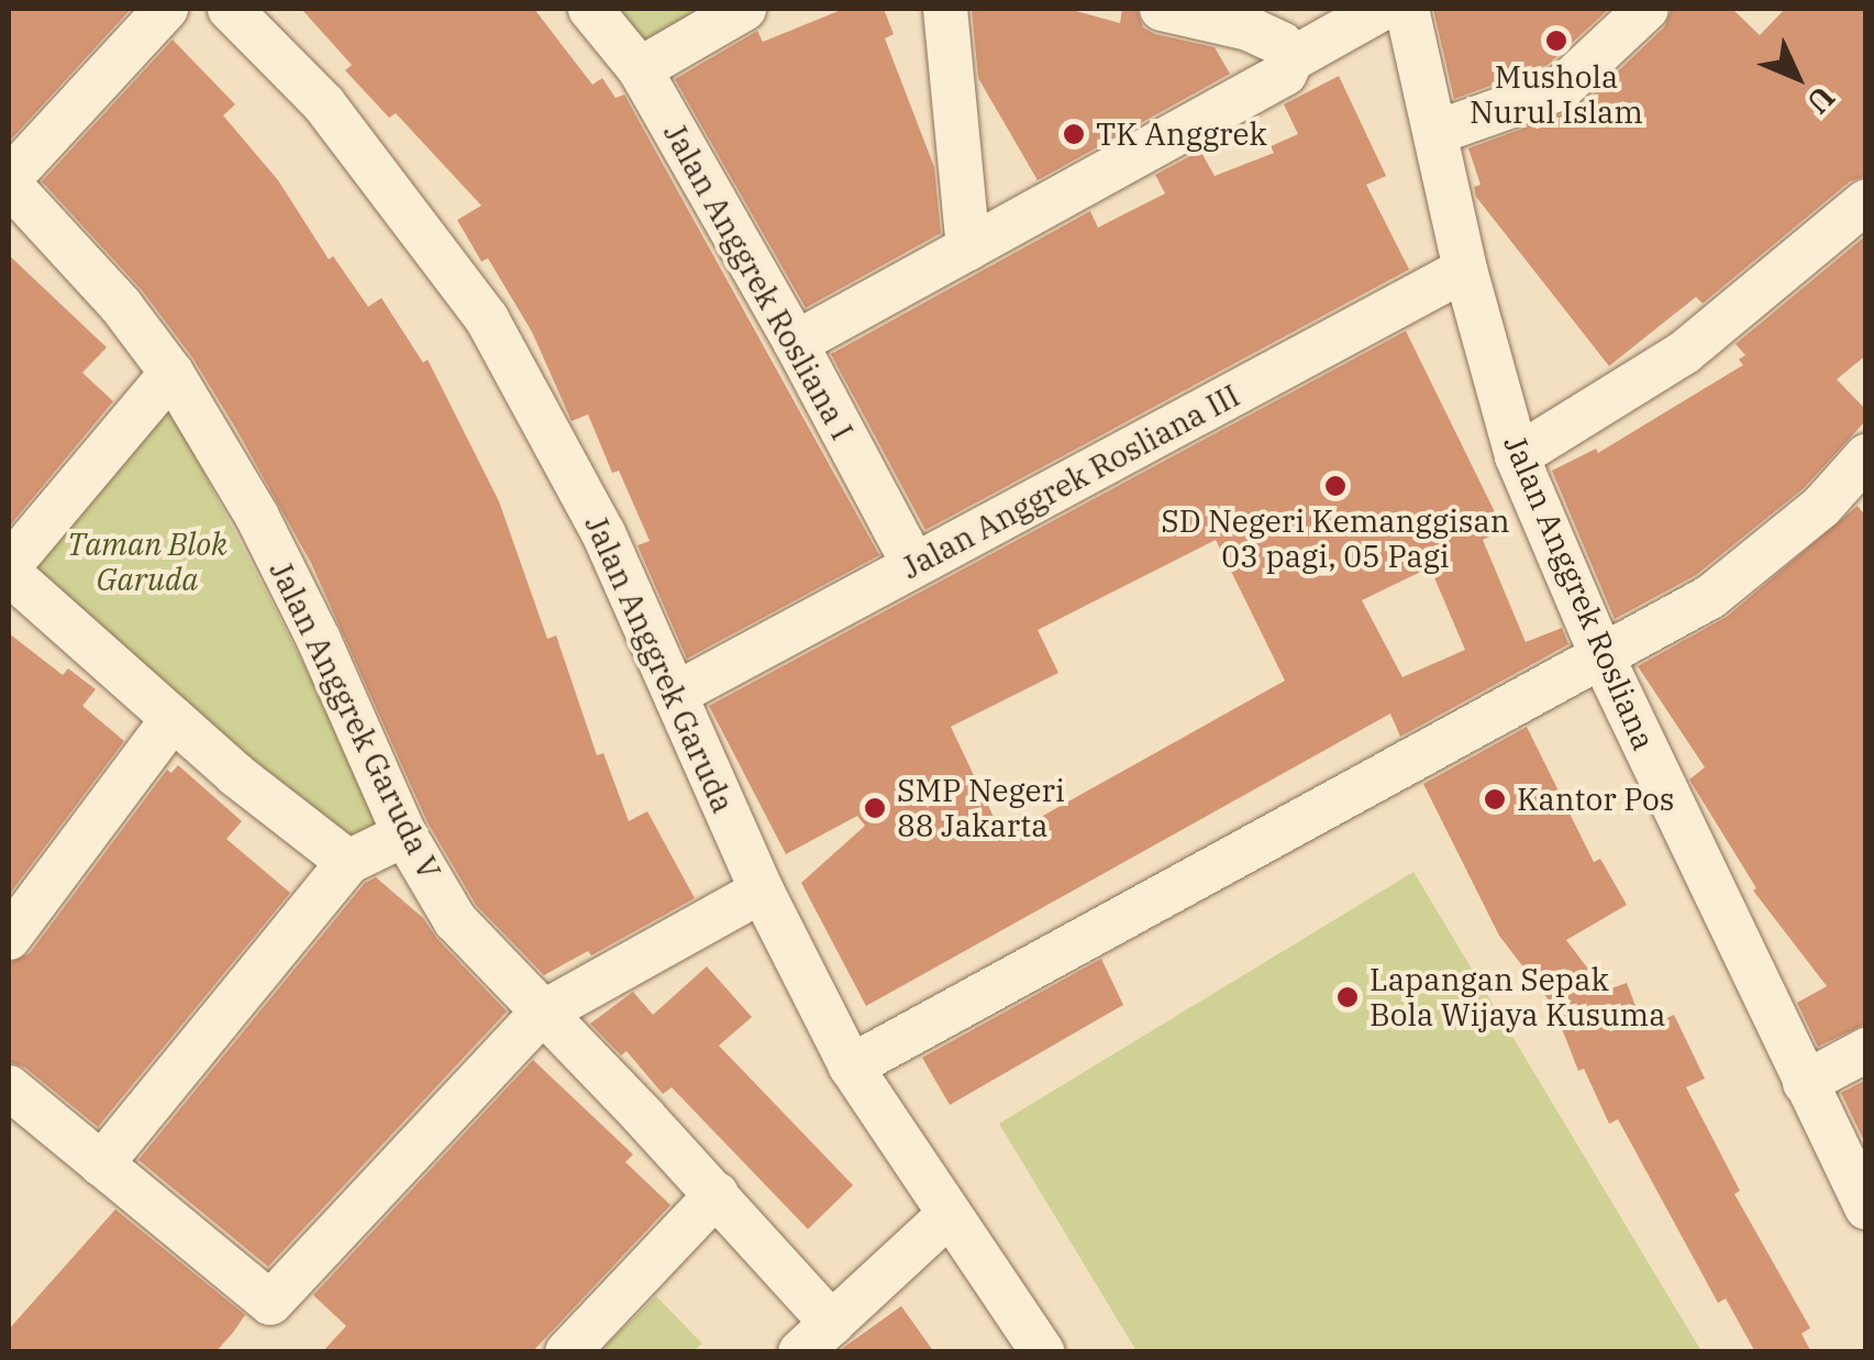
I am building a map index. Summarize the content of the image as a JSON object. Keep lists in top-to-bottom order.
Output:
{
  "streets": {
    "street": [
      "Jalan Anggrek Rosliana I",
      "Jalan Anggrek Rosliana III",
      "Jalan Anggrek Rosliana",
      "Jalan Anggrek Garuda",
      "Jalan Anggrek Garuda V"
    ]
  },
  "crossings": [
    ["Jalan Anggrek Rosliana I", "Jalan Anggrek Rosliana III"],
    ["Jalan Anggrek Rosliana III", "Jalan Anggrek Rosliana"],
    ["Jalan Anggrek Rosliana III", "Jalan Anggrek Garuda"]
  ],
  "parks": ["Taman Blok Garuda"],
  "places": [
    "Mushola Nurul Islam",
    "TK Anggrek",
    "SD Negeri Kemanggisan 03 pagi, 05 Pagi",
    "Kantor Pos",
    "SMP Negeri 88 Jakarta",
    "Lapangan Sepak Bola Wijaya Kusuma"
  ],
  "north": "bottom right"
}
